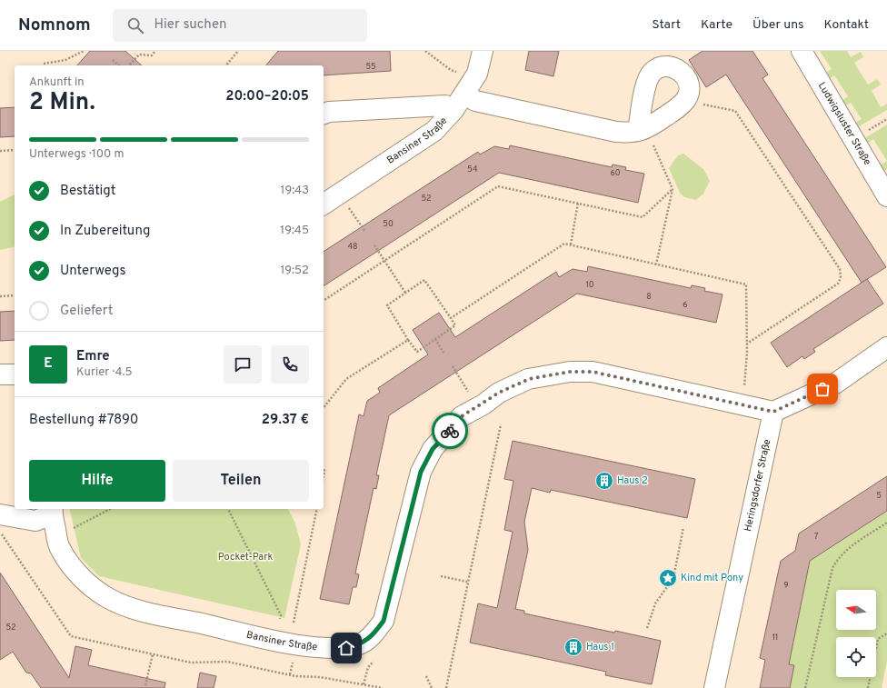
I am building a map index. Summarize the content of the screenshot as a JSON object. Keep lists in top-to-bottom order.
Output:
{
  "streets": {
    "street": ["Ludwigsluster Straße", "Bansiner Straße", "Heringsdorfer Straße"]
  },
  "crossings": [
    ["Bansiner Straße", "Heringsdorfer Straße"]
  ],
  "parks": ["Pocket-Park"],
  "places": {
    "building": ["Haus 2", "Haus 1"],
    "place": ["Kind mit Pony"]
  },
  "house_numbers": [
    "55",
    "54",
    "60",
    "52",
    "50",
    "48",
    "10",
    "8",
    "6",
    "5",
    "7",
    "9",
    "52",
    "11"
  ],
  "north": "left",
  "page": {
    "header": "Nomnom",
    "search": "Hier suchen",
    "nav": [
      "Start",
      "Karte",
      "Über uns",
      "Kontakt"
    ],
    "heading": ["2 Min.", "Ankunft in", "20:00–20:05"],
    "panel": [
      "Emre",
      "Kurier · 4.5",
      "Bestellung #7890",
      "29.37 €"
    ],
    "bar": "Unterwegs · 100 m",
    "list": [
      ["Bestätigt", "19:43"],
      ["In Zubereitung", "19:45"],
      ["Unterwegs", "19:52"],
      "Geliefert"
    ],
    "round": "E",
    "buttons": ["Hilfe", "Teilen"]
  }
}
